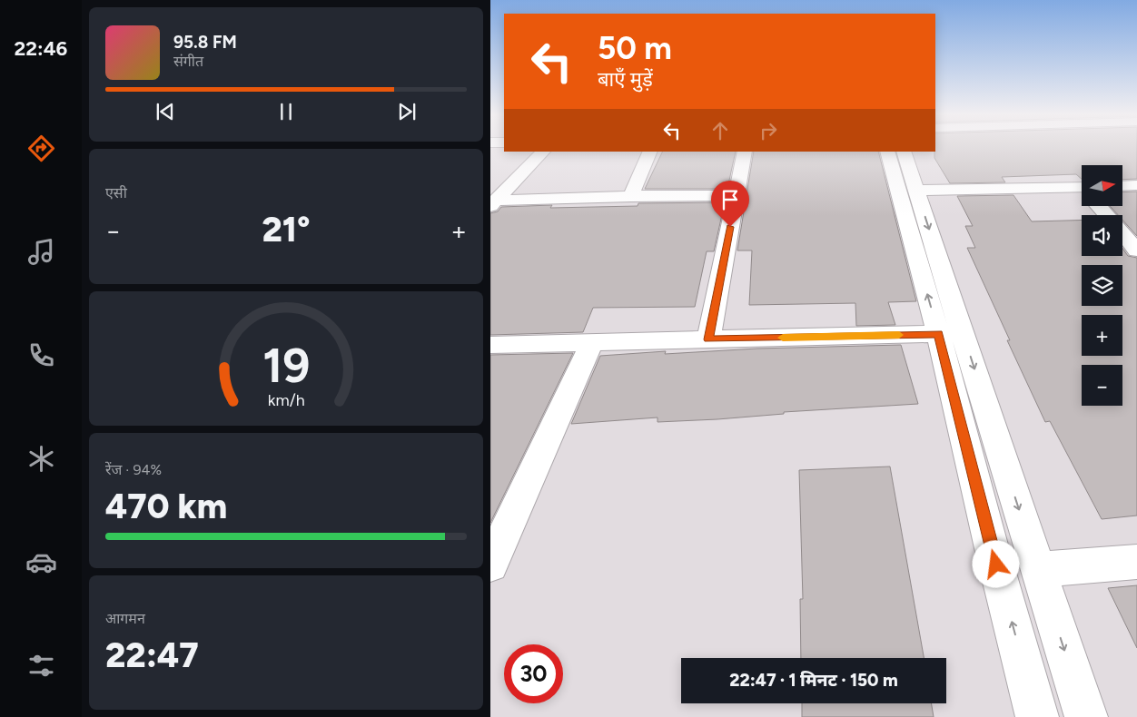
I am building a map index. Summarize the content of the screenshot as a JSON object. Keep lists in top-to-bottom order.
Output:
{
  "north": "right",
  "page": {
    "tabs": "22:46",
    "turn": ["50 m", "बाएँ मुड़ें"],
    "song": ["95.8 FM", "संगीत"],
    "tile": [
      "एसी",
      ["रेंज · 94%", "470 km"],
      ["आगमन", "22:47"]
    ],
    "map_buttons": ["+", "−"],
    "heat": ["−", "21°", "+"],
    "limit": "30",
    "trip": "22:47 · 1 मिनट · 150 m",
    "gauge": ["19", "km/h"]
  }
}
